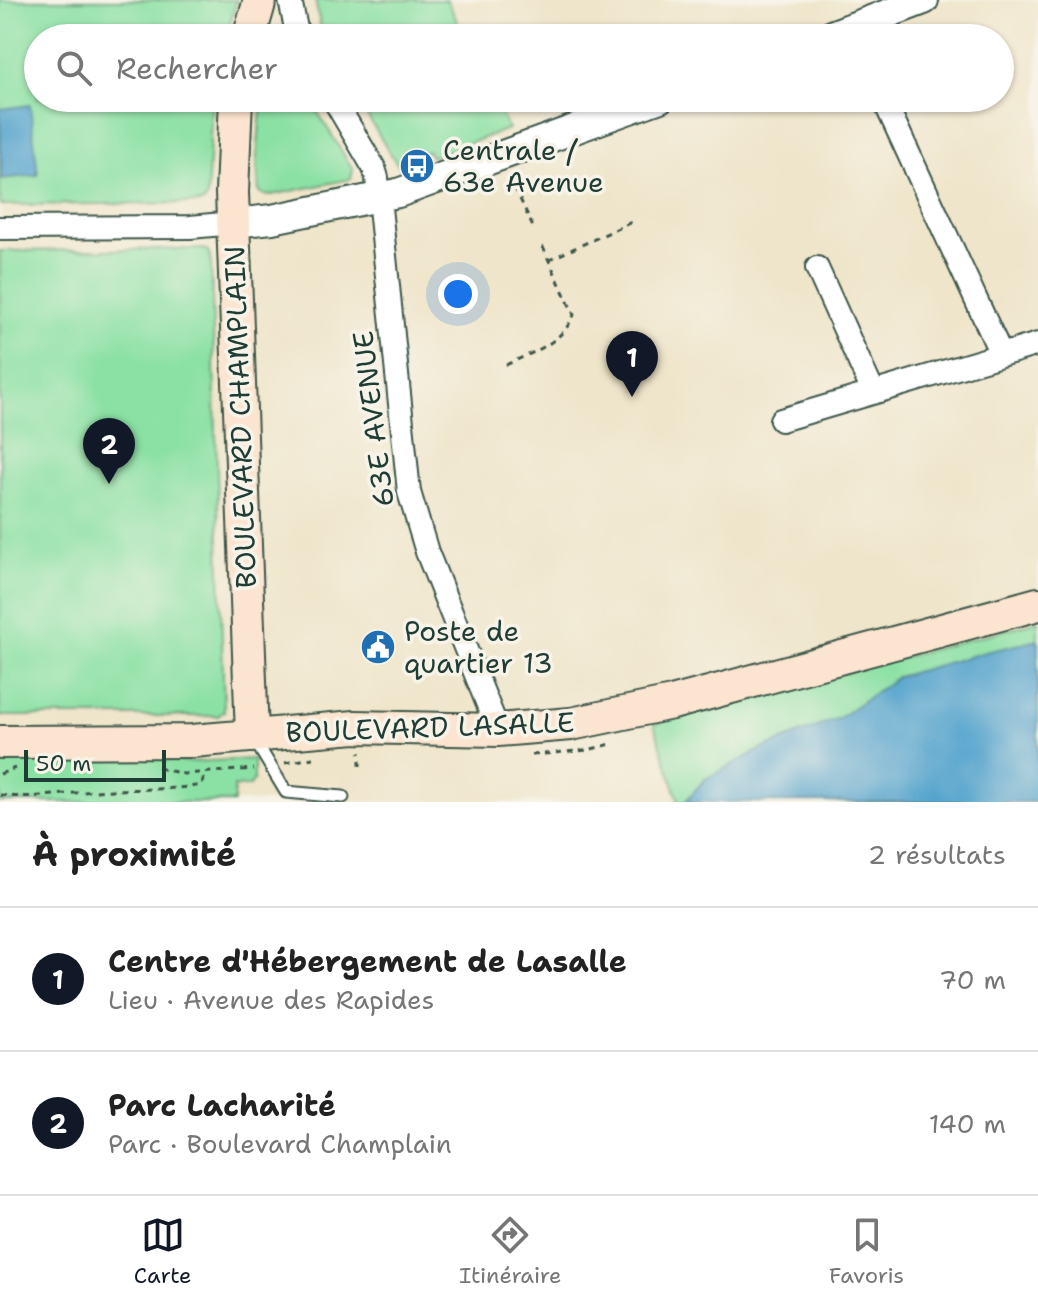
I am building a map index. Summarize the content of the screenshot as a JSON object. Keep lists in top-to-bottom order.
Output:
{
  "streets": {
    "main road": ["BOULEVARD CHAMPLAIN", "BOULEVARD LASALLE"],
    "street": ["63E AVENUE"]
  },
  "crossings": [
    ["BOULEVARD CHAMPLAIN", "BOULEVARD LASALLE"],
    ["63E AVENUE", "BOULEVARD LASALLE"]
  ],
  "places": {
    "bus stop": ["Centrale / 63e Avenue"],
    "public building": ["Poste de quartier 13"]
  },
  "scale_bar": "50 m",
  "page": {
    "search": "Rechercher",
    "pins": ["1", "2"],
    "scale": "50 m",
    "heading": ["À proximité", "2 résultats"],
    "list": [
      {
        "mark": "1",
        "name": "Centre d'Hébergement de Lasalle",
        "note": "Lieu · Avenue des Rapides",
        "value": "70 m"
      },
      {
        "mark": "2",
        "name": "Parc Lacharité",
        "note": "Parc · Boulevard Champlain",
        "value": "140 m"
      }
    ],
    "nav": ["Carte", "Itinéraire", "Favoris"]
  }
}
